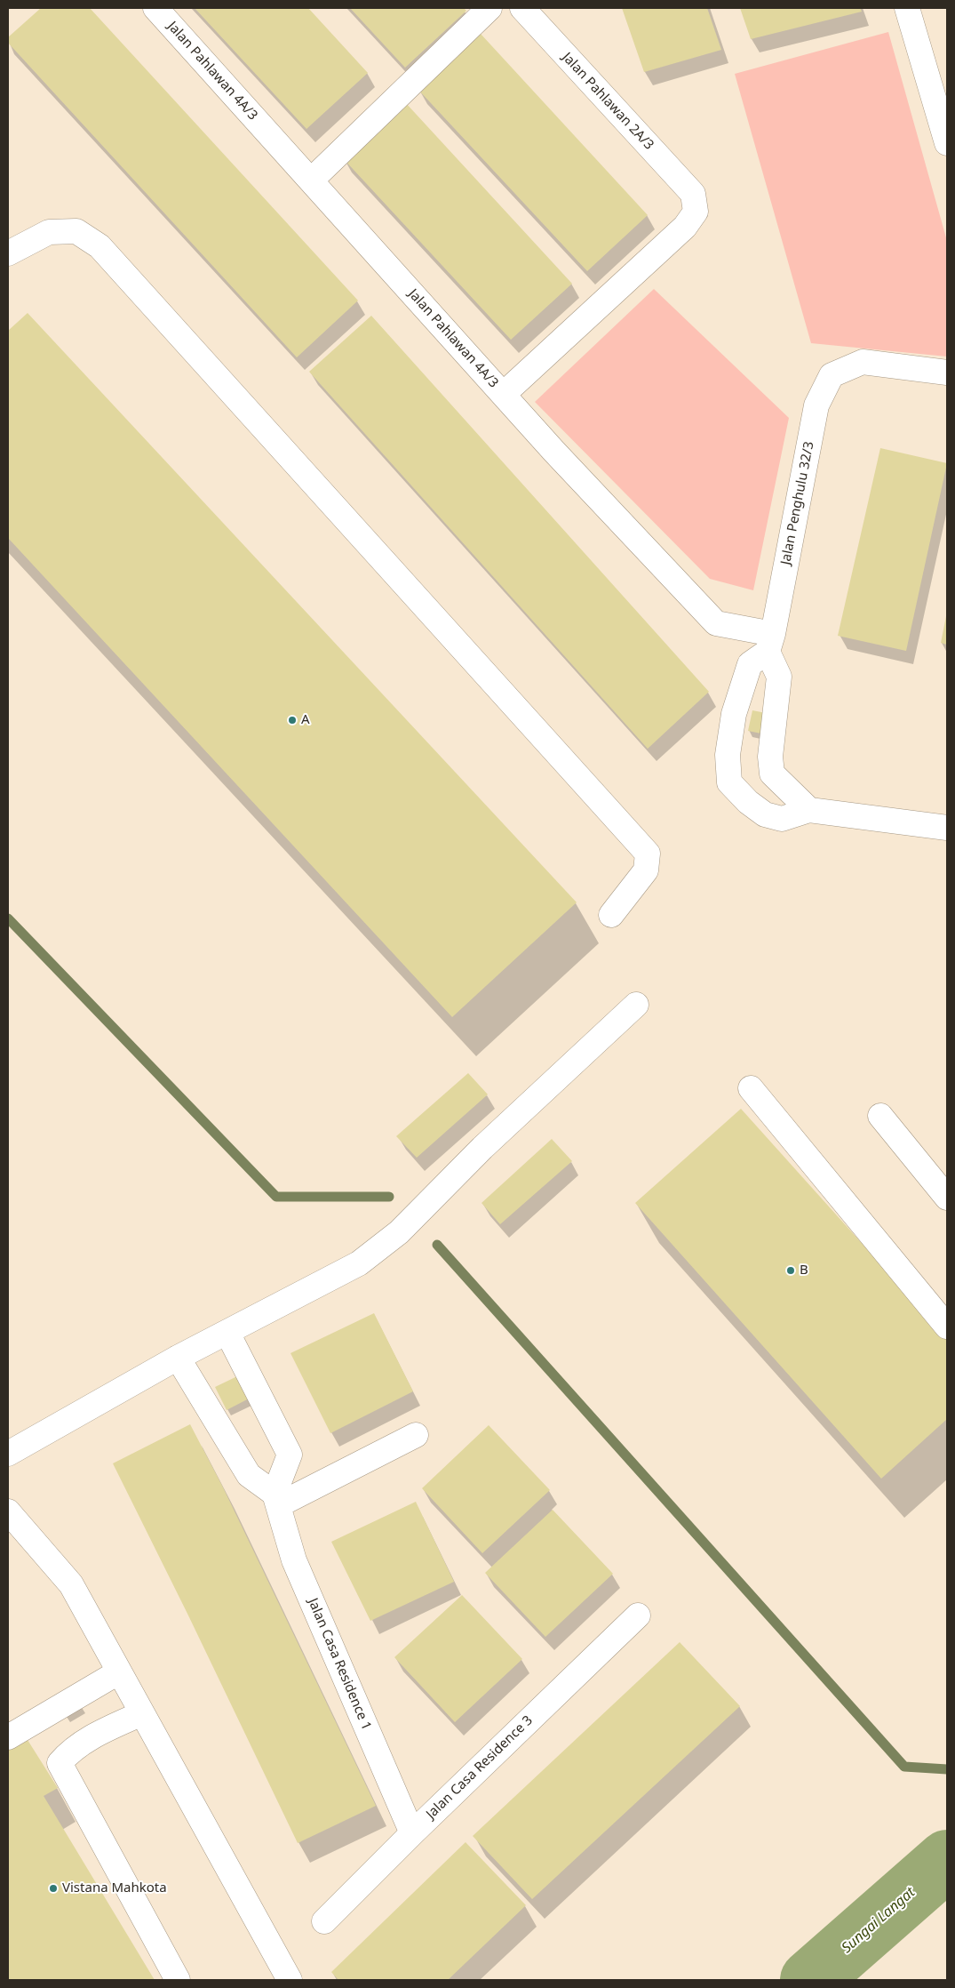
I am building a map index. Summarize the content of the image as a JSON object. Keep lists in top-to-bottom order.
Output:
{
  "streets": {
    "street": [
      "Jalan Pahlawan 4A/3",
      "Jalan Pahlawan 2A/3",
      "Jalan Penghulu 32/3",
      "Jalan Casa Residence 1",
      "Jalan Casa Residence 3"
    ]
  },
  "crossings": [
    ["Jalan Pahlawan 4A/3", "Jalan Pahlawan 2A/3"],
    ["Jalan Pahlawan 4A/3", "Jalan Penghulu 32/3"],
    ["Jalan Casa Residence 1", "Jalan Casa Residence 3"]
  ],
  "water": ["Sungai Langat"],
  "places": ["A", "B", "Vistana Mahkota"]
}
